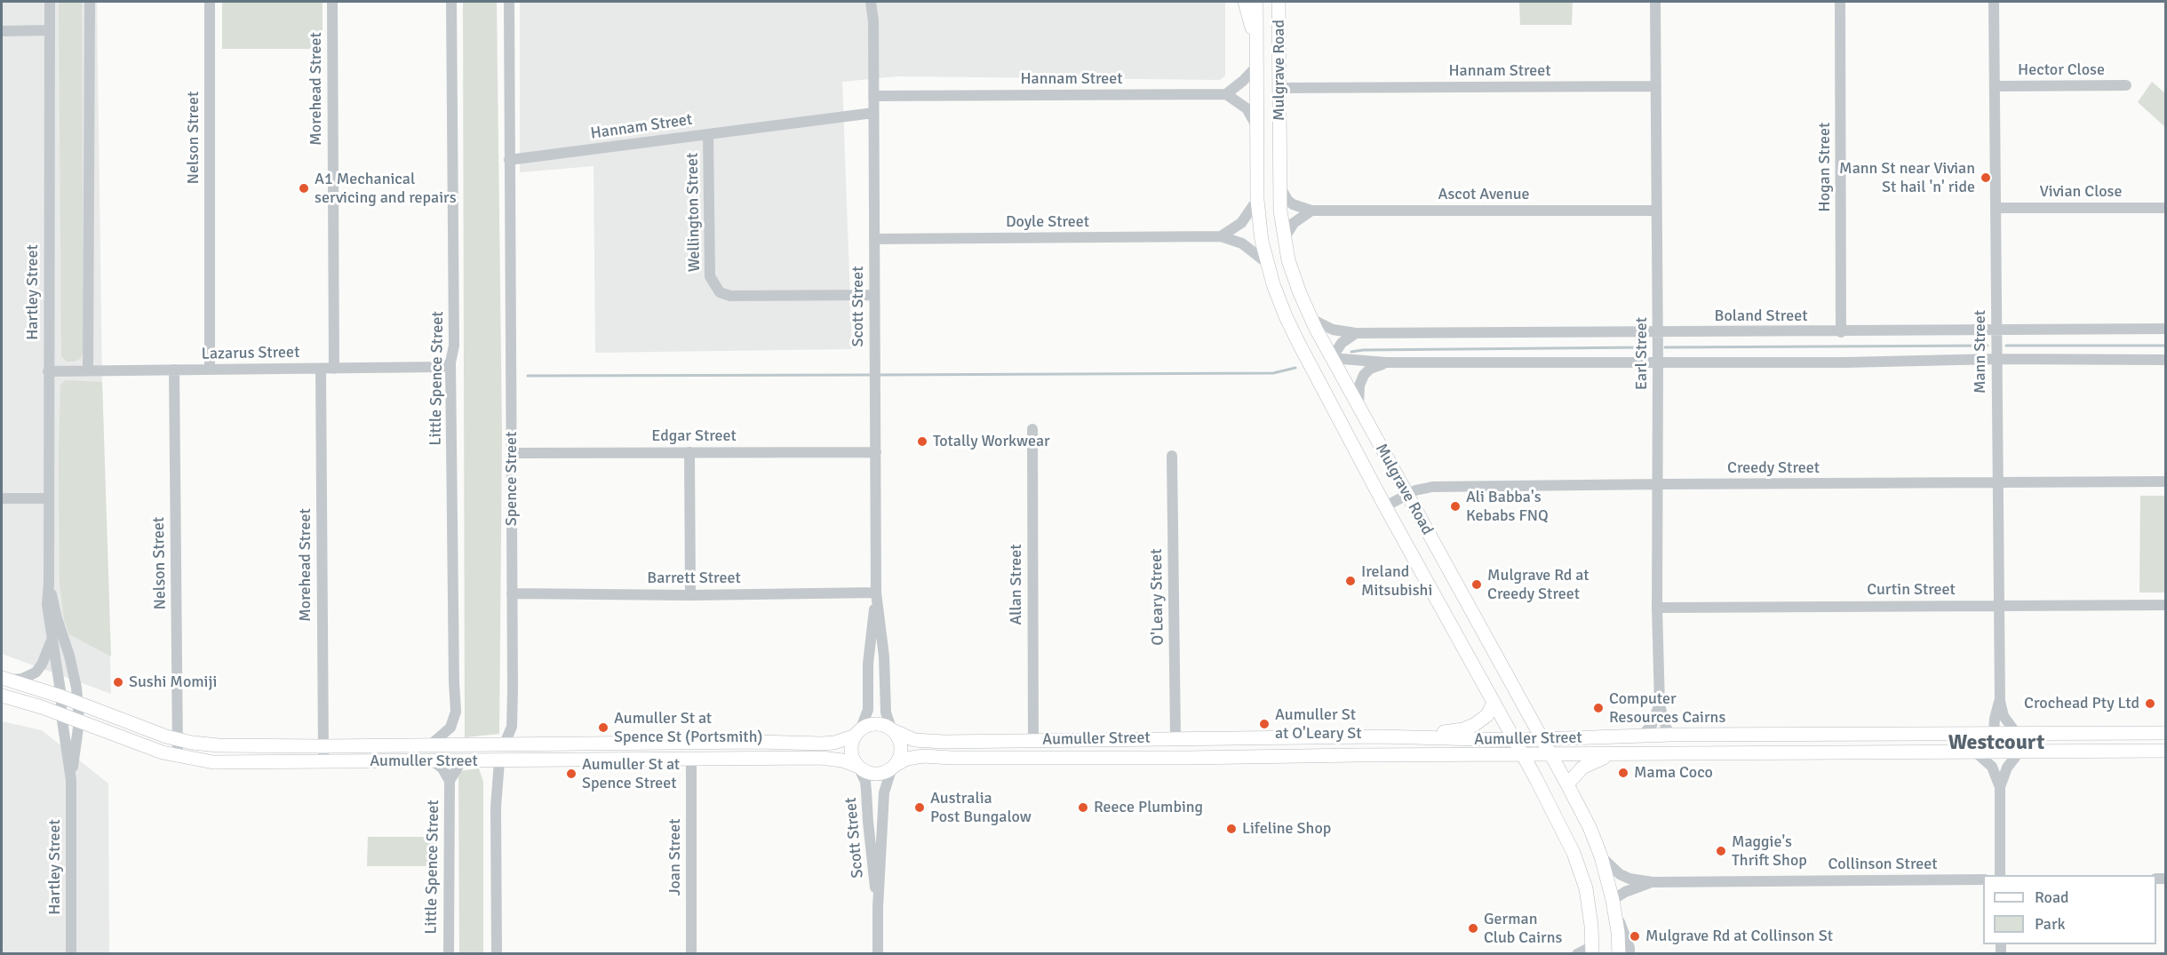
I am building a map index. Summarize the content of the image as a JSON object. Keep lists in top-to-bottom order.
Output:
{
  "streets": {
    "main road": ["Mulgrave Road", "Spence Street", "Aumuller Street"],
    "street": [
      "Hector Close",
      "Hannam Street",
      "Morehead Street",
      "Nelson Street",
      "Hogan Street",
      "Vivian Close",
      "Ascot Avenue",
      "Wellington Street",
      "Doyle Street",
      "Hartley Street",
      "Scott Street",
      "Boland Street",
      "Mann Street",
      "Lazarus Street",
      "Earl Street",
      "Little Spence Street",
      "Edgar Street",
      "Creedy Street",
      "Barrett Street",
      "Allan Street",
      "Curtin Street",
      "O'Leary Street",
      "Joan Street",
      "Collinson Street"
    ]
  },
  "crossings": [
    ["Mulgrave Road", "Hannam Street"],
    ["Mulgrave Road", "Ascot Avenue"],
    ["Mulgrave Road", "Doyle Street"],
    ["Mulgrave Road", "Boland Street"],
    ["Mulgrave Road", "Creedy Street"],
    ["Mulgrave Road", "Aumuller Street"],
    ["Hector Close", "Mann Street"],
    ["Hannam Street", "Wellington Street"],
    ["Hannam Street", "Scott Street"],
    ["Hannam Street", "Earl Street"],
    ["Hannam Street", "Spence Street"],
    ["Morehead Street", "Lazarus Street"],
    ["Morehead Street", "Aumuller Street"],
    ["Nelson Street", "Lazarus Street"],
    ["Nelson Street", "Aumuller Street"],
    ["Hogan Street", "Boland Street"],
    ["Vivian Close", "Mann Street"],
    ["Ascot Avenue", "Earl Street"],
    ["Wellington Street", "Scott Street"],
    ["Doyle Street", "Scott Street"],
    ["Hartley Street", "Lazarus Street"],
    ["Hartley Street", "Aumuller Street"],
    ["Scott Street", "Edgar Street"],
    ["Scott Street", "Barrett Street"],
    ["Scott Street", "Aumuller Street"],
    ["Boland Street", "Mann Street"],
    ["Boland Street", "Earl Street"],
    ["Mann Street", "Creedy Street"],
    ["Mann Street", "Curtin Street"],
    ["Mann Street", "Aumuller Street"],
    ["Lazarus Street", "Little Spence Street"],
    ["Earl Street", "Creedy Street"],
    ["Earl Street", "Curtin Street"],
    ["Earl Street", "Aumuller Street"],
    ["Little Spence Street", "Aumuller Street"],
    ["Edgar Street", "Spence Street"],
    ["Spence Street", "Barrett Street"],
    ["Spence Street", "Aumuller Street"],
    ["Allan Street", "Aumuller Street"],
    ["O'Leary Street", "Aumuller Street"],
    ["Aumuller Street", "Joan Street"]
  ],
  "districts": ["Westcourt"],
  "places": [
    "Mann St near Vivian St hail 'n' ride",
    "A1 Mechanical servicing and repairs",
    "Totally Workwear",
    "Ali Babba's Kebabs FNQ",
    "Ireland Mitsubishi",
    "Mulgrave Rd at Creedy Street",
    "Sushi Momiji",
    "Crochead Pty Ltd",
    "Computer Resources Cairns",
    "Aumuller St at O'Leary St",
    "Aumuller St at Spence St (Portsmith)",
    "Mama Coco",
    "Aumuller St at Spence Street",
    "Australia Post Bungalow",
    "Reece Plumbing",
    "Lifeline Shop",
    "Maggie's Thrift Shop",
    "German Club Cairns",
    "Mulgrave Rd at Collinson St"
  ],
  "legend": ["Road", "Park"]
}
